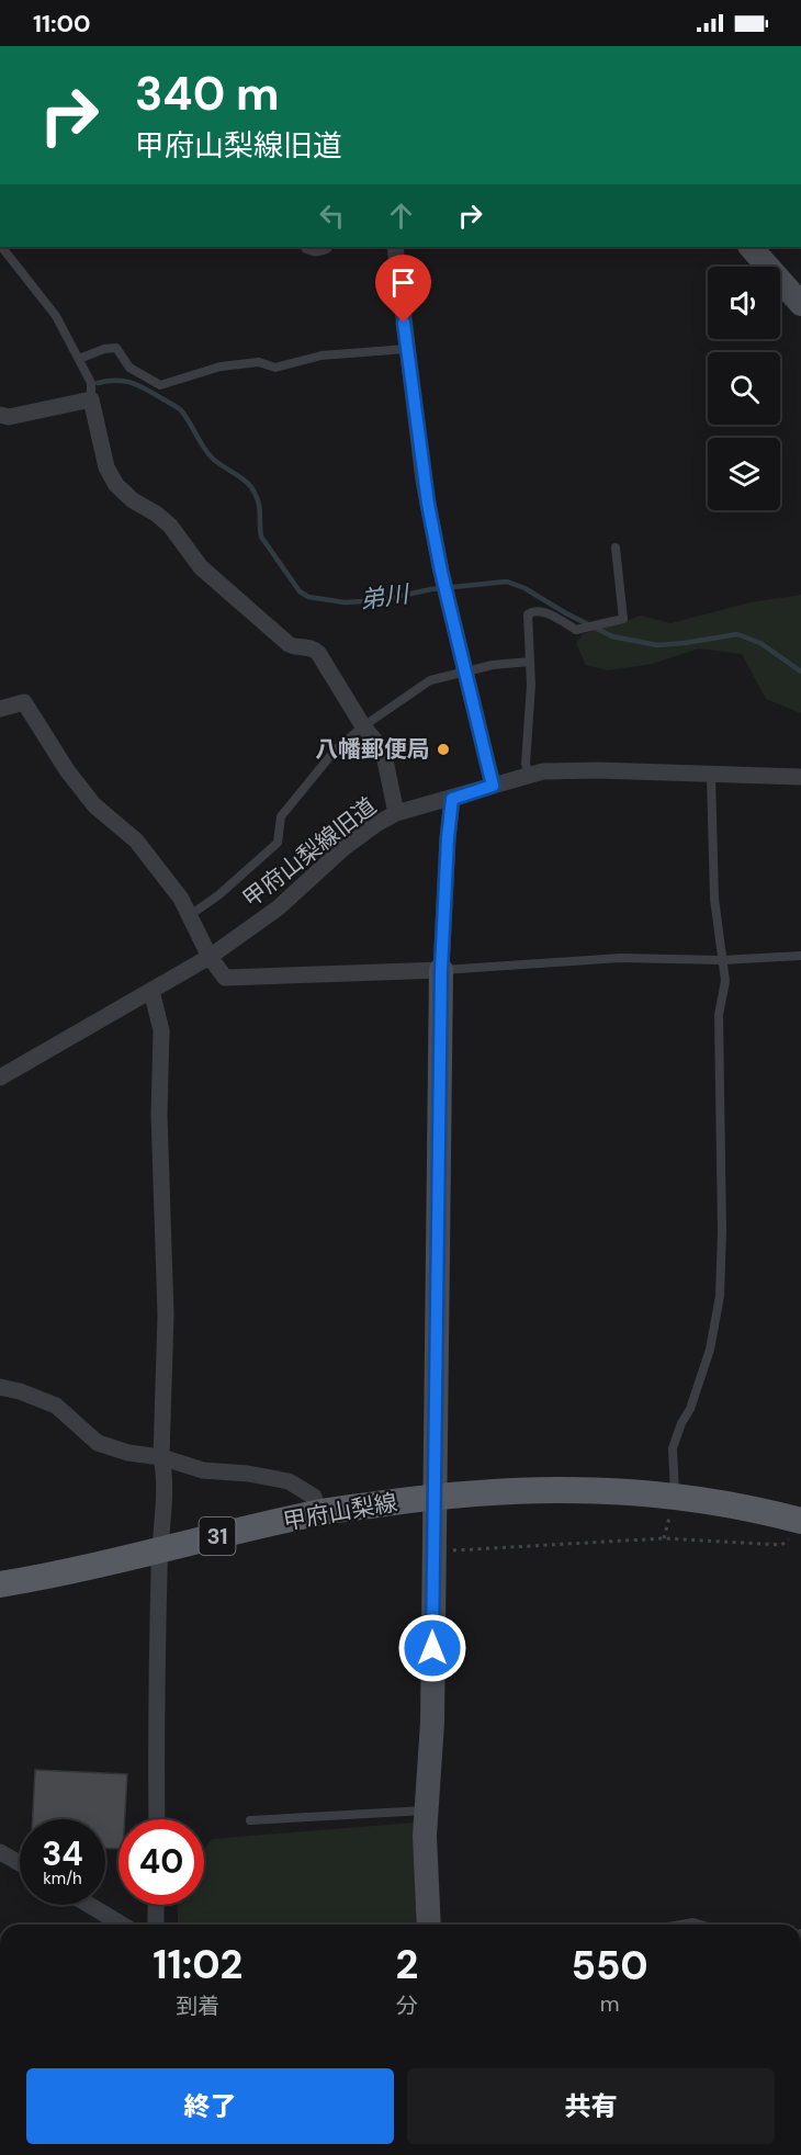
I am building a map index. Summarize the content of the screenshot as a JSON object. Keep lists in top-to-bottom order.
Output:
{
  "streets": {
    "main road": ["甲府山梨線", "31"],
    "street": ["甲府山梨線旧道"]
  },
  "water": ["弟川"],
  "places": ["八幡郵便局"],
  "page": {
    "status": "11:00",
    "turn": ["340 m", "甲府山梨線旧道"],
    "speed": "34 km/h",
    "limit": "40",
    "eta": [
      "11:02",
      "到着",
      "2",
      "分",
      "550",
      "m"
    ],
    "buttons": ["終了", "共有"]
  }
}
